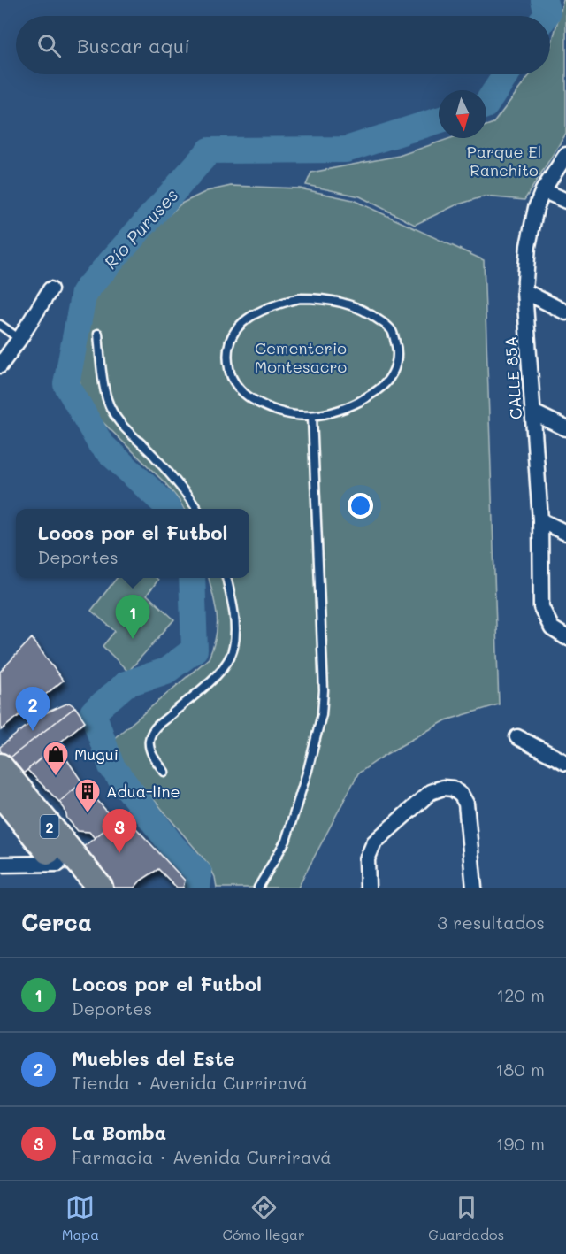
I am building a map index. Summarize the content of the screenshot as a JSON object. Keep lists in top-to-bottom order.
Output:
{
  "streets": {
    "highway": ["2"],
    "street": ["CALLE 85A"]
  },
  "water": ["Río Puruses"],
  "parks": ["Parque El Ranchito", "Cementerio Montesacro"],
  "places": {
    "shop": ["Mugui"],
    "building": ["Adua-line"]
  },
  "north": "bottom",
  "page": {
    "search": "Buscar aquí",
    "popup": ["Locos por el Futbol", "Deportes"],
    "pins": ["1", "2", "3"],
    "heading": ["Cerca", "3 resultados"],
    "list": [
      {
        "mark": "1",
        "name": "Locos por el Futbol",
        "note": "Deportes",
        "value": "120 m"
      },
      {
        "mark": "2",
        "name": "Muebles del Este",
        "note": "Tienda · Avenida Curriravá",
        "value": "180 m"
      },
      {
        "mark": "3",
        "name": "La Bomba",
        "note": "Farmacia · Avenida Curriravá",
        "value": "190 m"
      }
    ],
    "nav": ["Mapa", "Cómo llegar", "Guardados"]
  }
}
